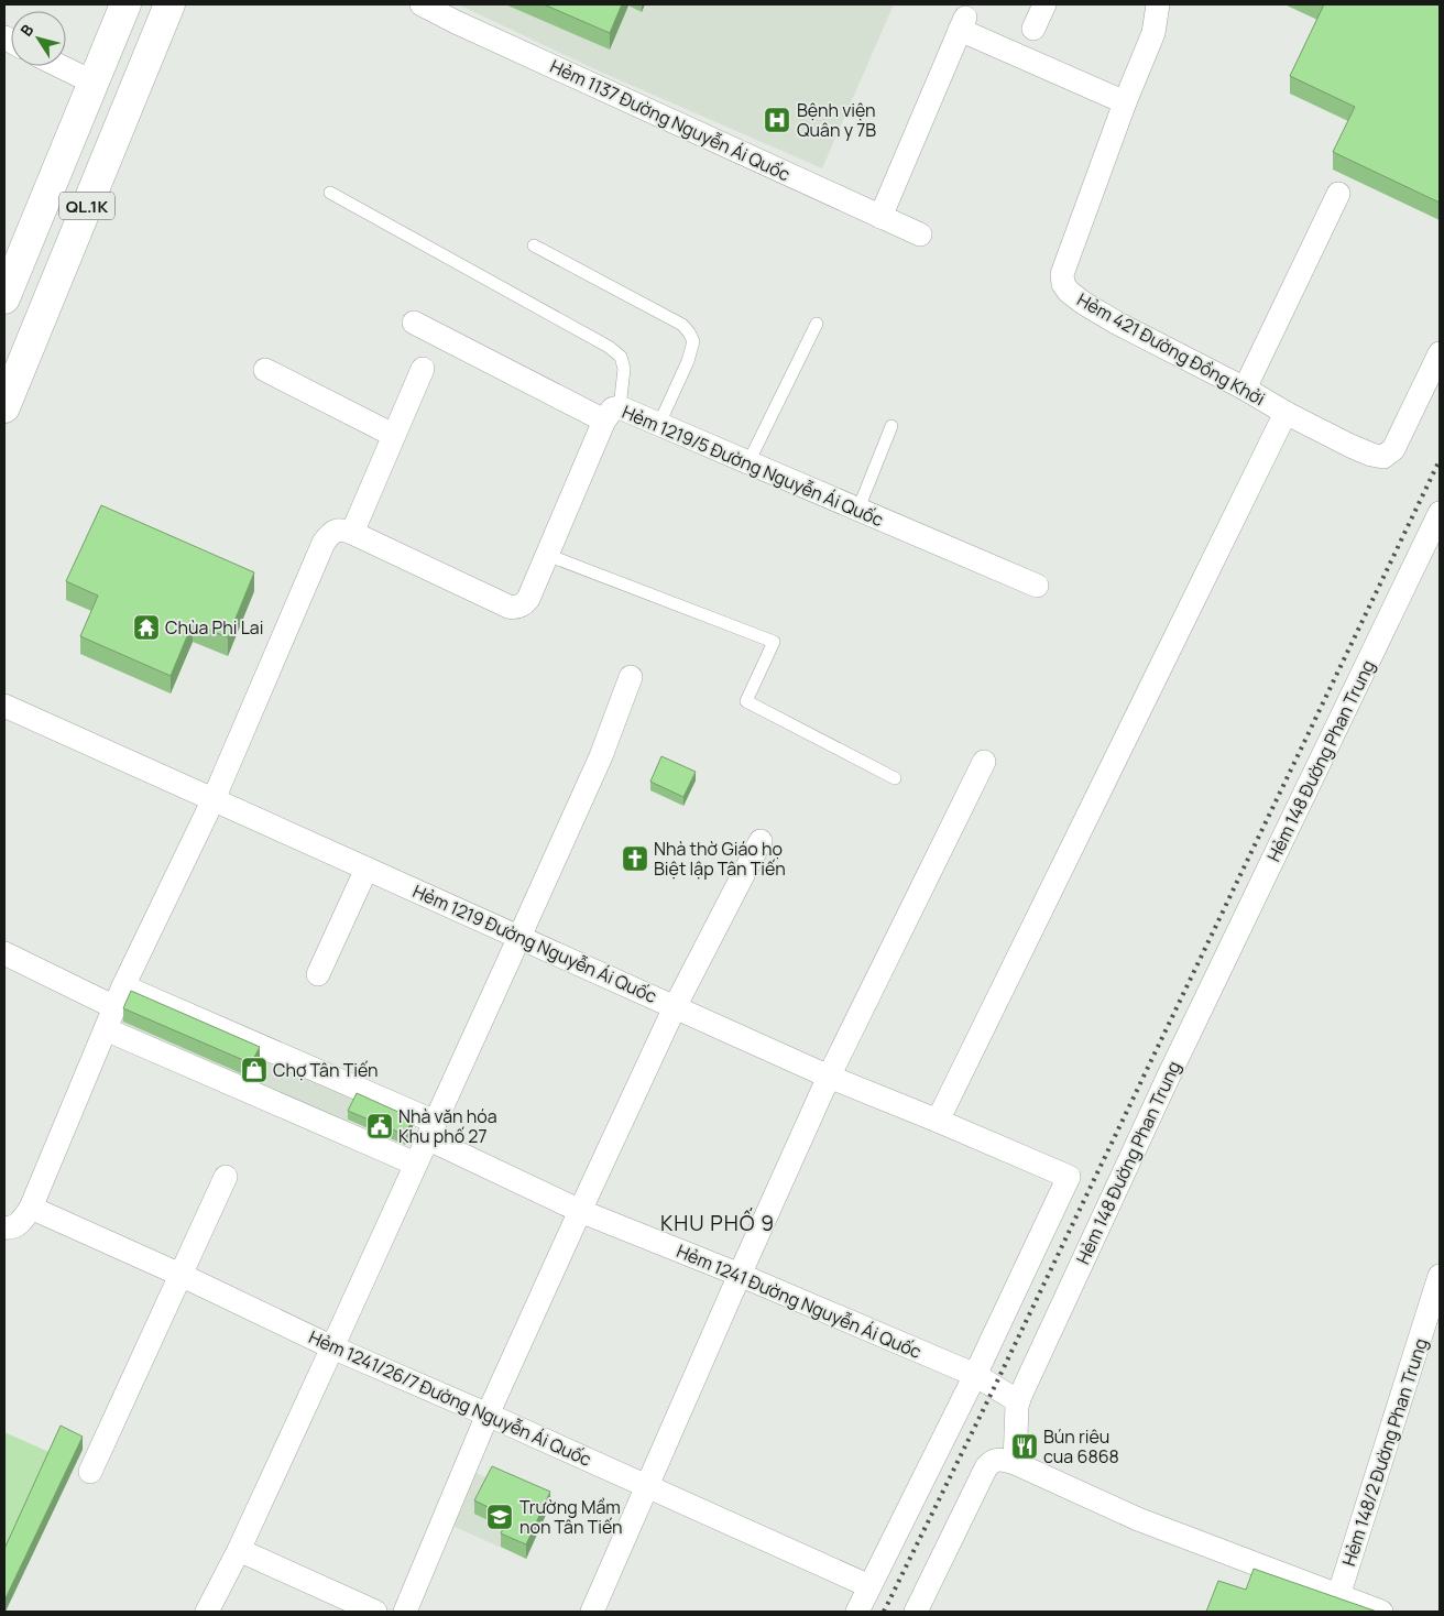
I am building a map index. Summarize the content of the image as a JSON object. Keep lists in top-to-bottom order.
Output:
{
  "streets": {
    "main road": ["QL.1K"],
    "street": [
      "Hẻm 1137 Đường Nguyễn Ái Quốc",
      "Hẻm 421 Đường Đồng Khởi",
      "Hẻm 1219/5 Đường Nguyễn Ái Quốc",
      "Hẻm 148 Đường Phan Trung",
      "Hẻm 1219 Đường Nguyễn Ái Quốc",
      "Hẻm 1241 Đường Nguyễn Ái Quốc",
      "Hẻm 1241/26/7 Đường Nguyễn Ái Quốc",
      "Hẻm 148/2 Đường Phan Trung"
    ]
  },
  "crossings": [
    ["Hẻm 148 Đường Phan Trung", "Hẻm 1241 Đường Nguyễn Ái Quốc"],
    ["Hẻm 1219 Đường Nguyễn Ái Quốc", "Hẻm 1241 Đường Nguyễn Ái Quốc"]
  ],
  "districts": ["KHU PHỐ 9"],
  "places": {
    "hospital": ["Bệnh viện Quân y 7B"],
    "temple": ["Chùa Phi Lai"],
    "church": ["Nhà thờ Giáo họ Biệt lập Tân Tiến"],
    "shop": ["Chợ Tân Tiến"],
    "public building": ["Nhà văn hóa Khu phố 27"],
    "restaurant": ["Bún riêu cua 6868"],
    "school or university": ["Trường Mầm non Tân Tiến"]
  },
  "north": "top left"
}
